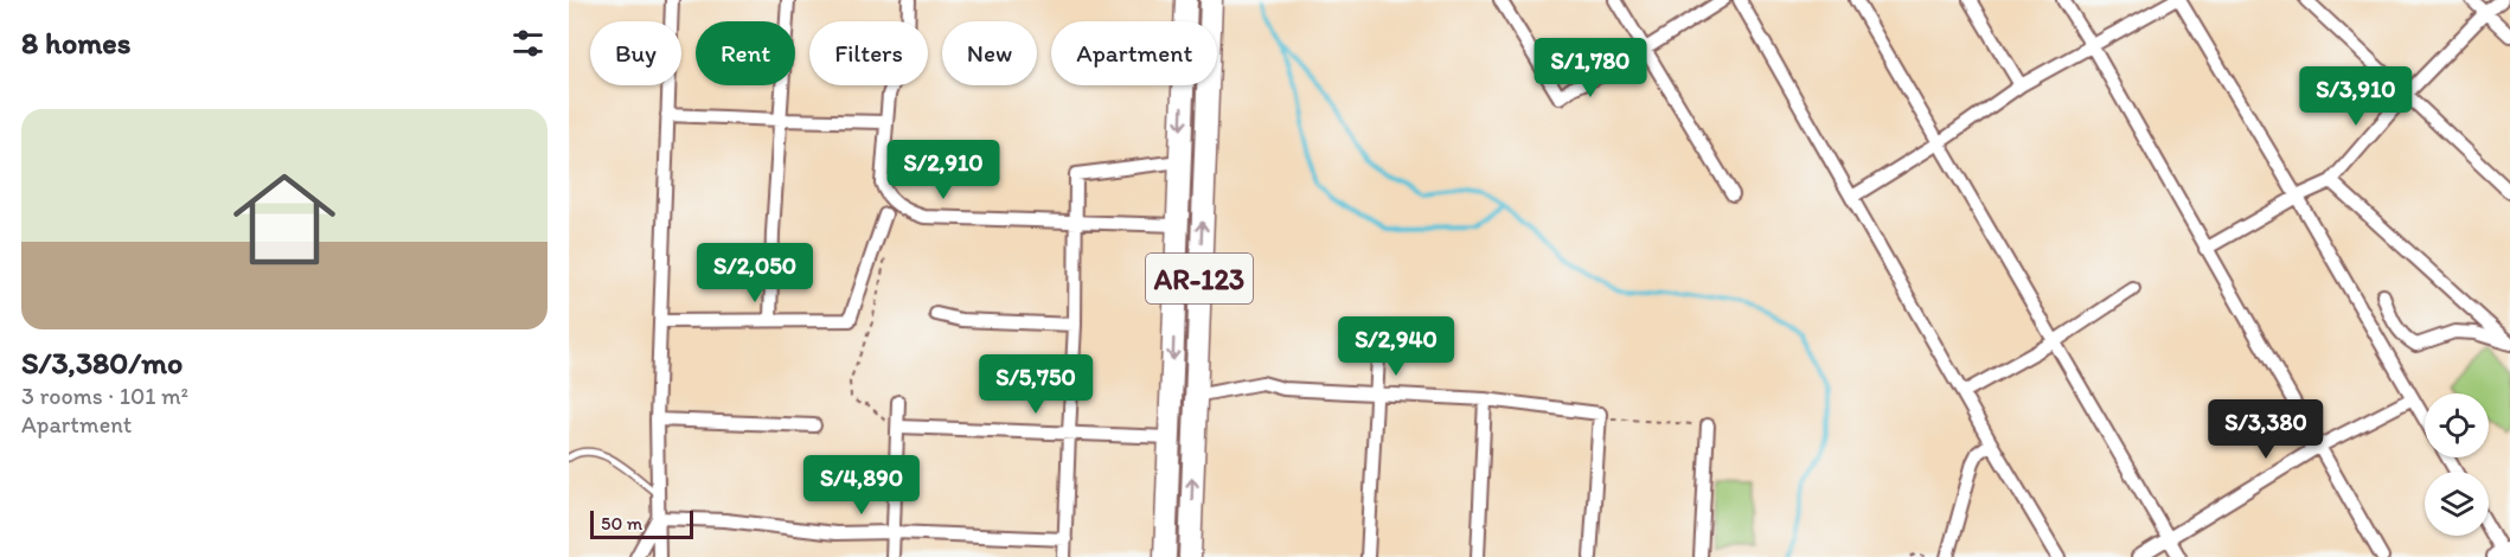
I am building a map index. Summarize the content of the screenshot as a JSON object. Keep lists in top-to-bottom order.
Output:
{
  "streets": {
    "main road": ["AR-123"]
  },
  "scale_bar": "50 m",
  "page": {
    "heading": "8 homes",
    "chip": [
      "Buy",
      "Rent",
      "Filters",
      "New",
      "Apartment"
    ],
    "price": [
      "S/1,780",
      "S/3,910",
      "S/2,910",
      "S/2,050",
      "S/2,940",
      "S/5,750",
      "S/3,380",
      "S/4,890"
    ],
    "list": [
      {
        "name": "S/3,380/mo",
        "note": "3 rooms · 101 m² · Apartment"
      }
    ],
    "scale": "50 m"
  }
}
